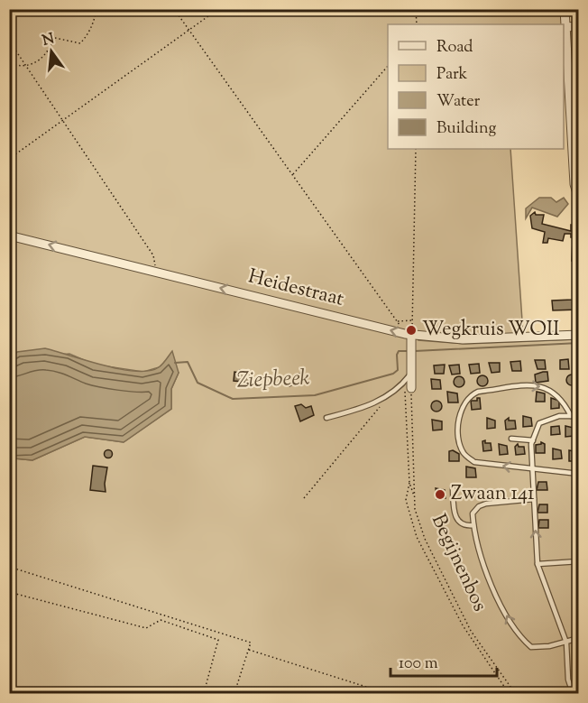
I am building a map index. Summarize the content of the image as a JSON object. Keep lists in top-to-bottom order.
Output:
{
  "streets": {
    "street": ["Heidestraat"],
    "path": ["Begijnenbos"]
  },
  "one_way": ["Heidestraat"],
  "water": ["Ziepbeek"],
  "places": ["Wegkruis WOII", "Zwaan 141"],
  "legend": [
    "Road",
    "Park",
    "Water",
    "Building"
  ],
  "scale_bar": "100 m",
  "north": "top"
}
